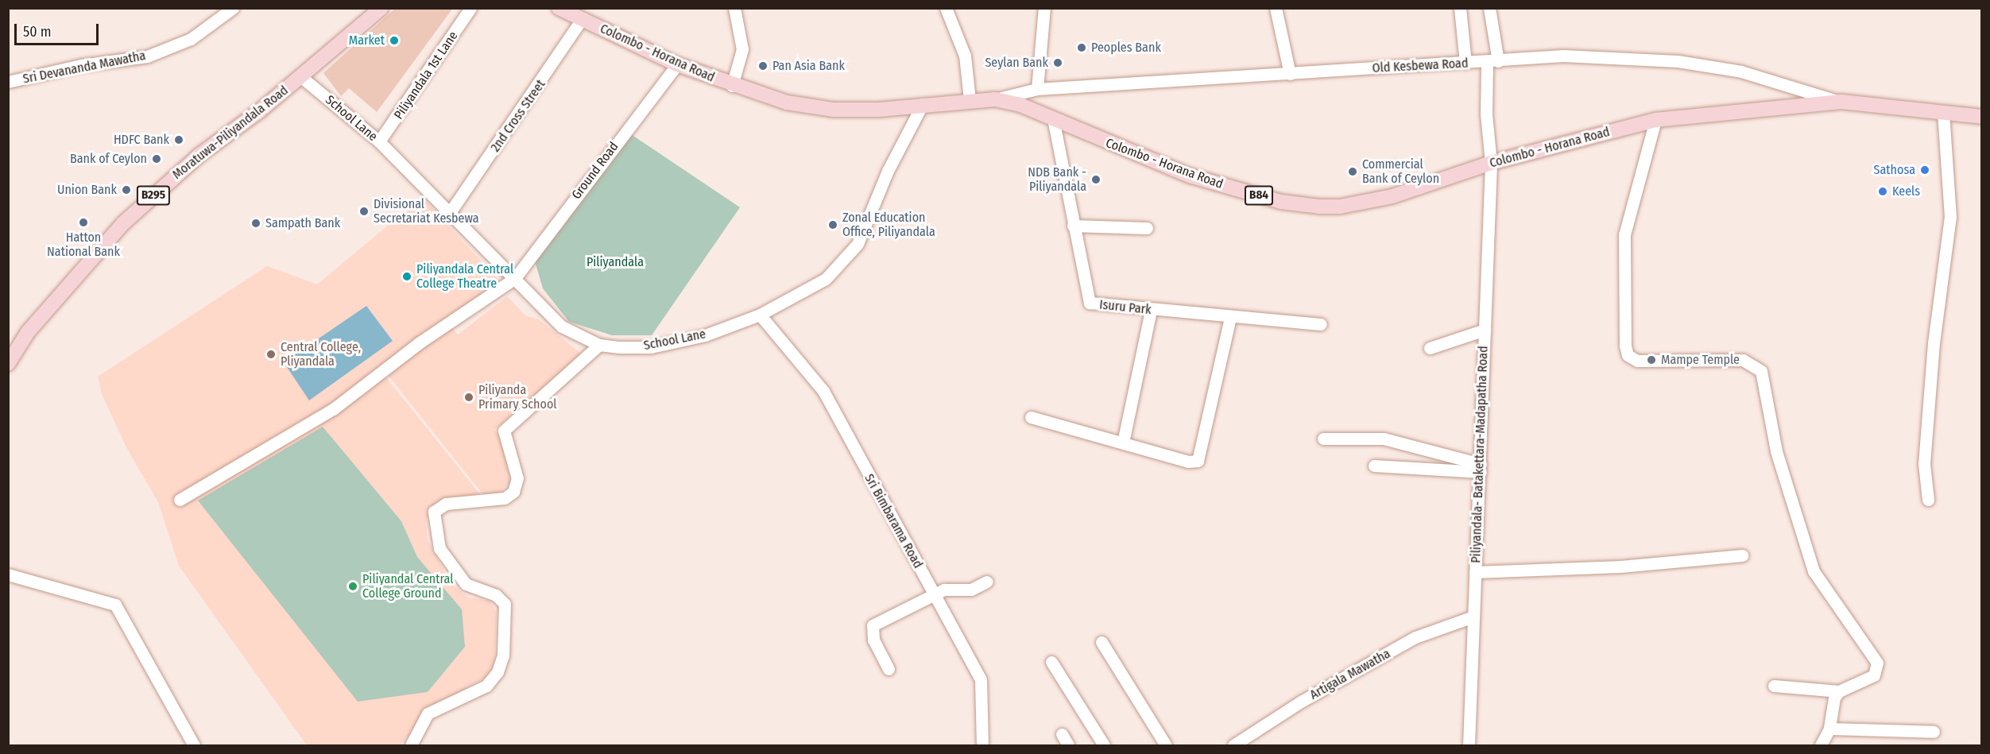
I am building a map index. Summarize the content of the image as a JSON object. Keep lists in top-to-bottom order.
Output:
{
  "streets": {
    "main road": [
      "Colombo - Horana Road",
      "Moratuwa-Piliyandala Road",
      "B295",
      "B84"
    ],
    "street": [
      "Old Kesbewa Road",
      "Sri Devananda Mawatha",
      "Piliyandala 1st Lane",
      "2nd Cross Street",
      "School Lane",
      "Ground Road",
      "Isuru Park",
      "Piliyandala- Batakettara-Madapatha Road",
      "Sri Bimbarama Road",
      "Artigala Mawatha"
    ]
  },
  "crossings": [
    ["Colombo - Horana Road", "Old Kesbewa Road"],
    ["Colombo - Horana Road", "2nd Cross Street"],
    ["Colombo - Horana Road", "School Lane"],
    ["Colombo - Horana Road", "Ground Road"],
    ["Colombo - Horana Road", "Isuru Park"],
    ["Colombo - Horana Road", "Piliyandala- Batakettara-Madapatha Road"],
    ["Old Kesbewa Road", "Piliyandala- Batakettara-Madapatha Road"],
    ["Piliyandala 1st Lane", "School Lane"],
    ["2nd Cross Street", "School Lane"],
    ["School Lane", "Moratuwa-Piliyandala Road"],
    ["School Lane", "Ground Road"],
    ["School Lane", "Sri Bimbarama Road"],
    ["Piliyandala- Batakettara-Madapatha Road", "Artigala Mawatha"]
  ],
  "parks": ["Piliyandala"],
  "places": [
    "Market",
    "Peoples Bank",
    "Seylan Bank",
    "Pan Asia Bank",
    "HDFC Bank",
    "Bank of Ceylon",
    "Sathosa",
    "Commercial Bank of Ceylon",
    "NDB Bank - Piliyandala",
    "Union Bank",
    "Keels",
    "Divisional Secretariat Kesbewa",
    "Hatton National Bank",
    "Sampath Bank",
    "Zonal Education Office, Piliyandala",
    "Piliyandala Central College Theatre",
    "Central College, Pliyandala",
    "Mampe Temple",
    "Piliyanda Primary School",
    "Piliyandal Central College Ground"
  ],
  "scale_bar": "50 m"
}
